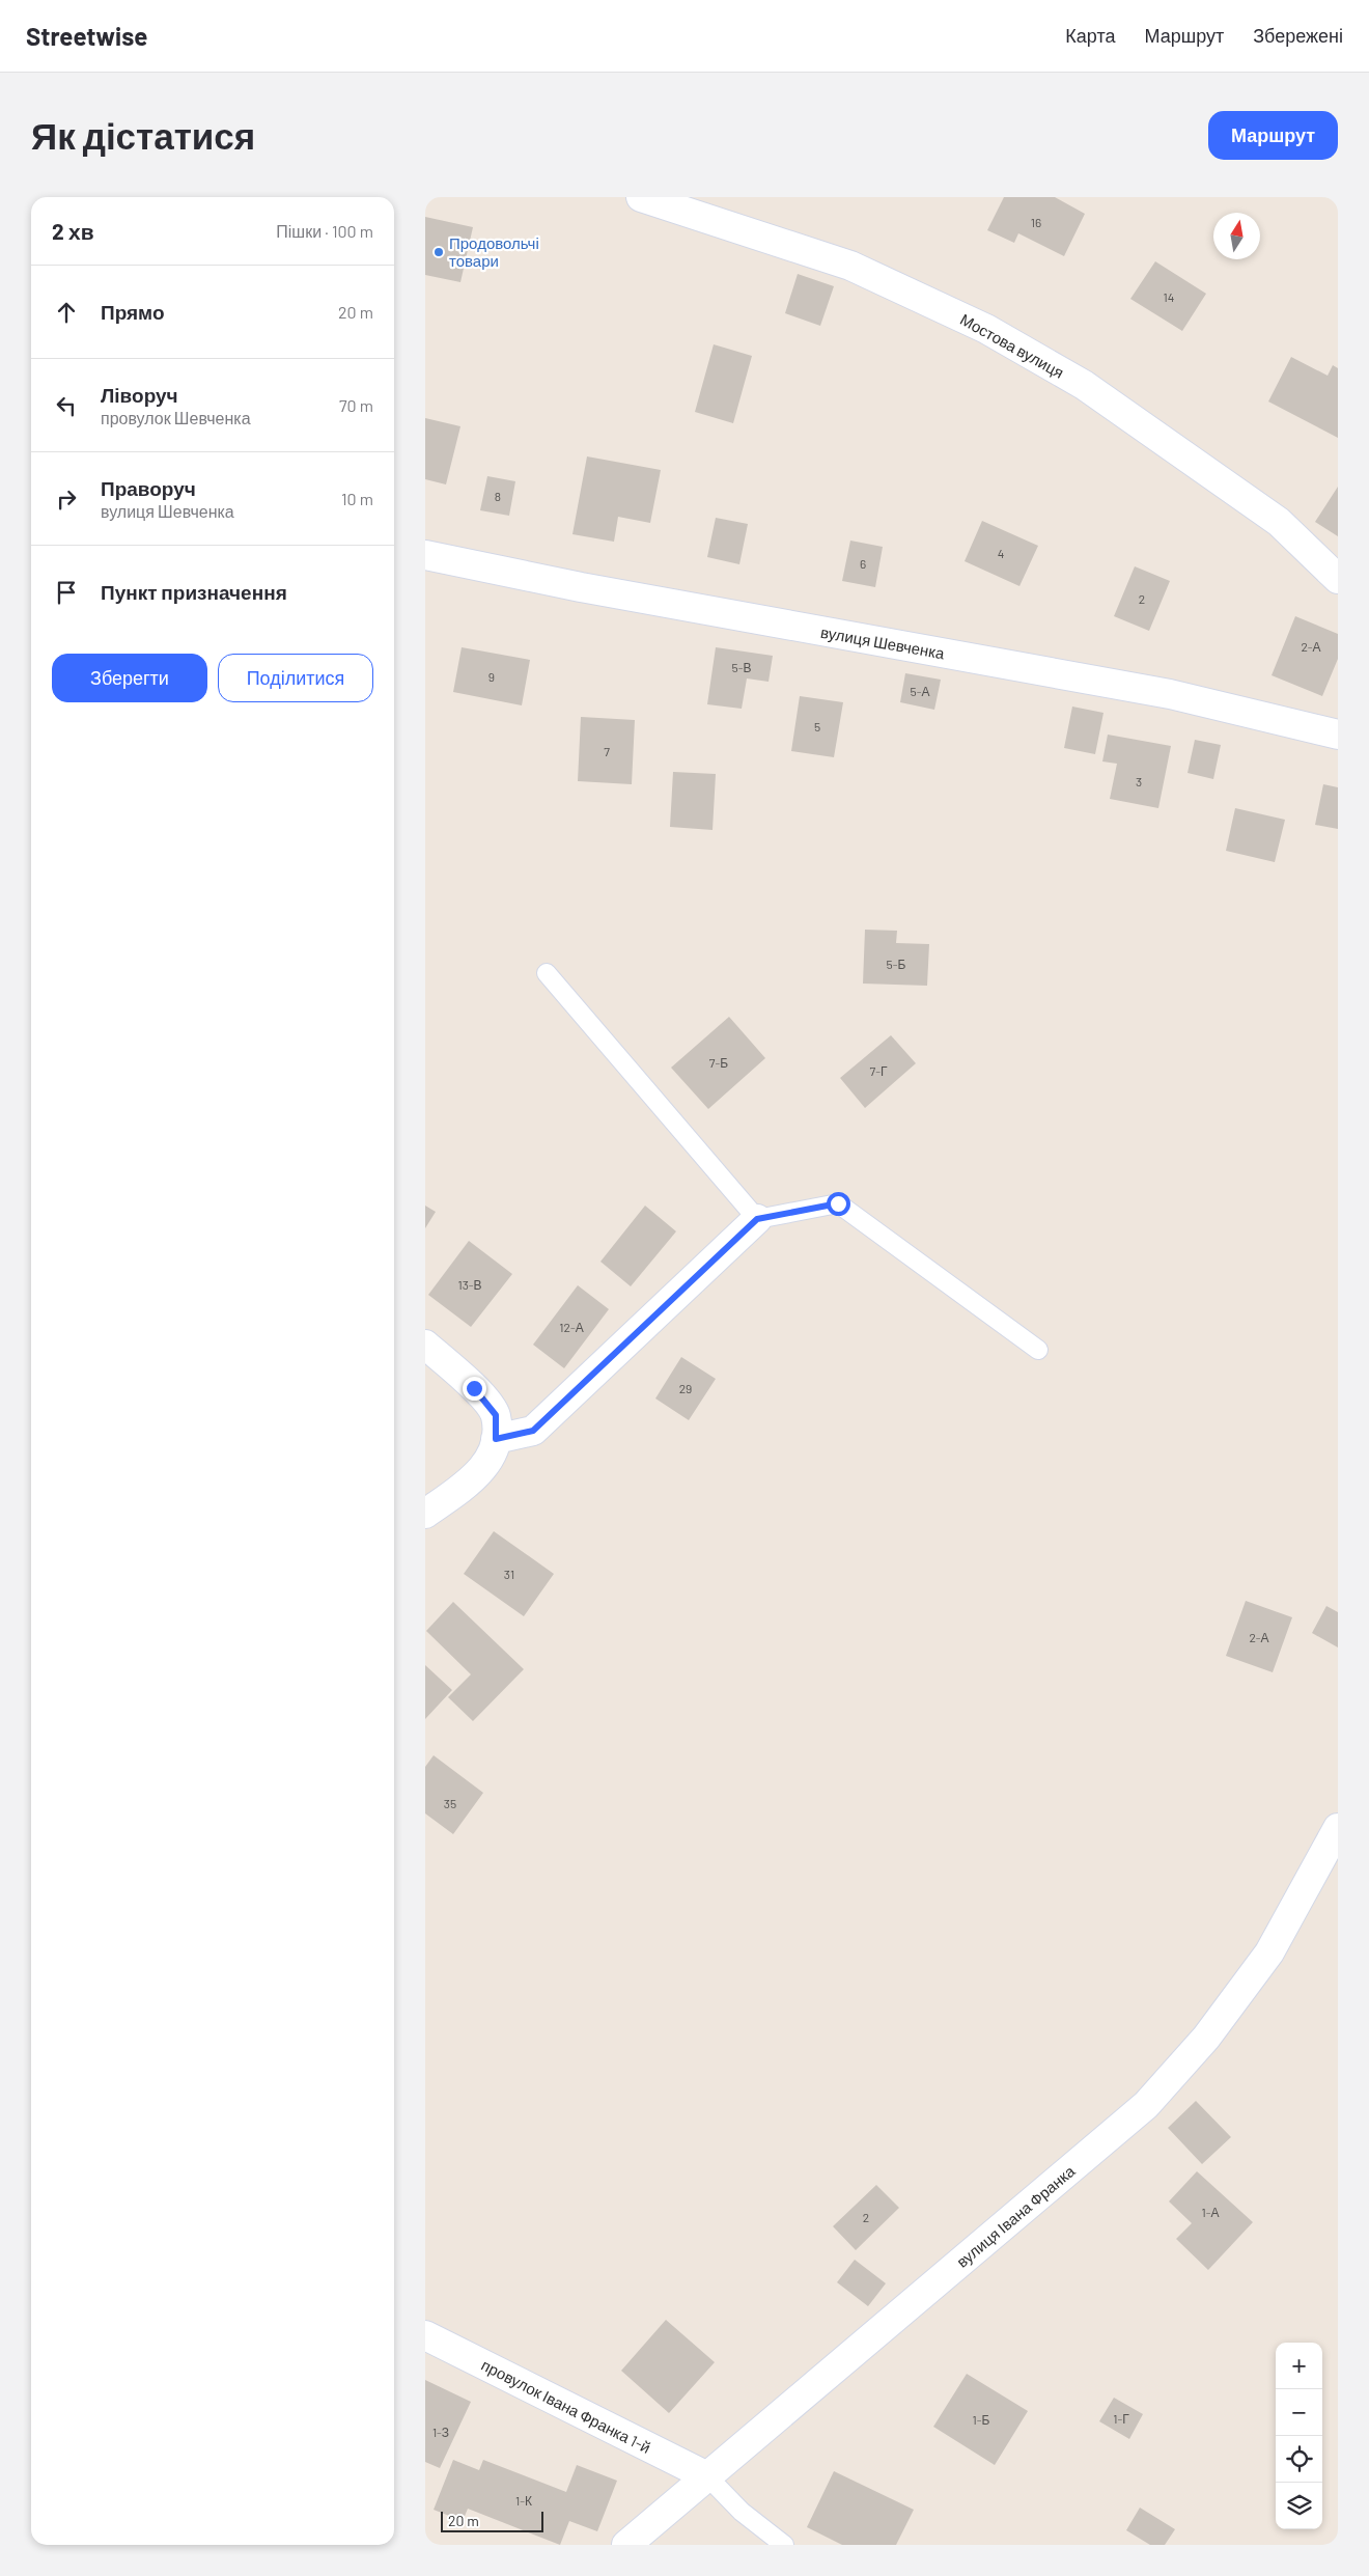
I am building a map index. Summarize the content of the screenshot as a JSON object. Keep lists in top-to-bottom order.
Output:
{
  "streets": {
    "street": [
      "Мостова вулиця",
      "вулиця Шевченка",
      "вулиця Івана Франка",
      "провулок Івана Франка 1-й"
    ]
  },
  "crossings": [
    ["вулиця Івана Франка", "провулок Івана Франка 1-й"]
  ],
  "places": ["Продовольчі товари"],
  "house_numbers": [
    "16",
    "14",
    "8",
    "4",
    "6",
    "2",
    "2-А",
    "5-В",
    "9",
    "5-А",
    "5",
    "7",
    "3",
    "5-Б",
    "7-Б",
    "7-Г",
    "13-В",
    "12-А",
    "29",
    "31",
    "2-А",
    "35",
    "1-А",
    "2",
    "1-Г",
    "1-Б",
    "1-З",
    "1-К"
  ],
  "scale_bar": "20 m",
  "north": "top",
  "page": {
    "header": "Streetwise",
    "nav": ["Карта", "Маршрут", "Збережені"],
    "buttons": [
      "Маршрут",
      ["Зберегти", "Поділитися"]
    ],
    "title": "Як дістатися",
    "heading": ["2 хв", "Пішки · 100 m"],
    "list": [
      ["Прямо", "20 m"],
      ["Ліворуч", "провулок Шевченка", "70 m"],
      ["Праворуч", "вулиця Шевченка", "10 m"],
      "Пункт призначення"
    ],
    "map_buttons": ["+", "−"],
    "scale": "20 m"
  }
}
